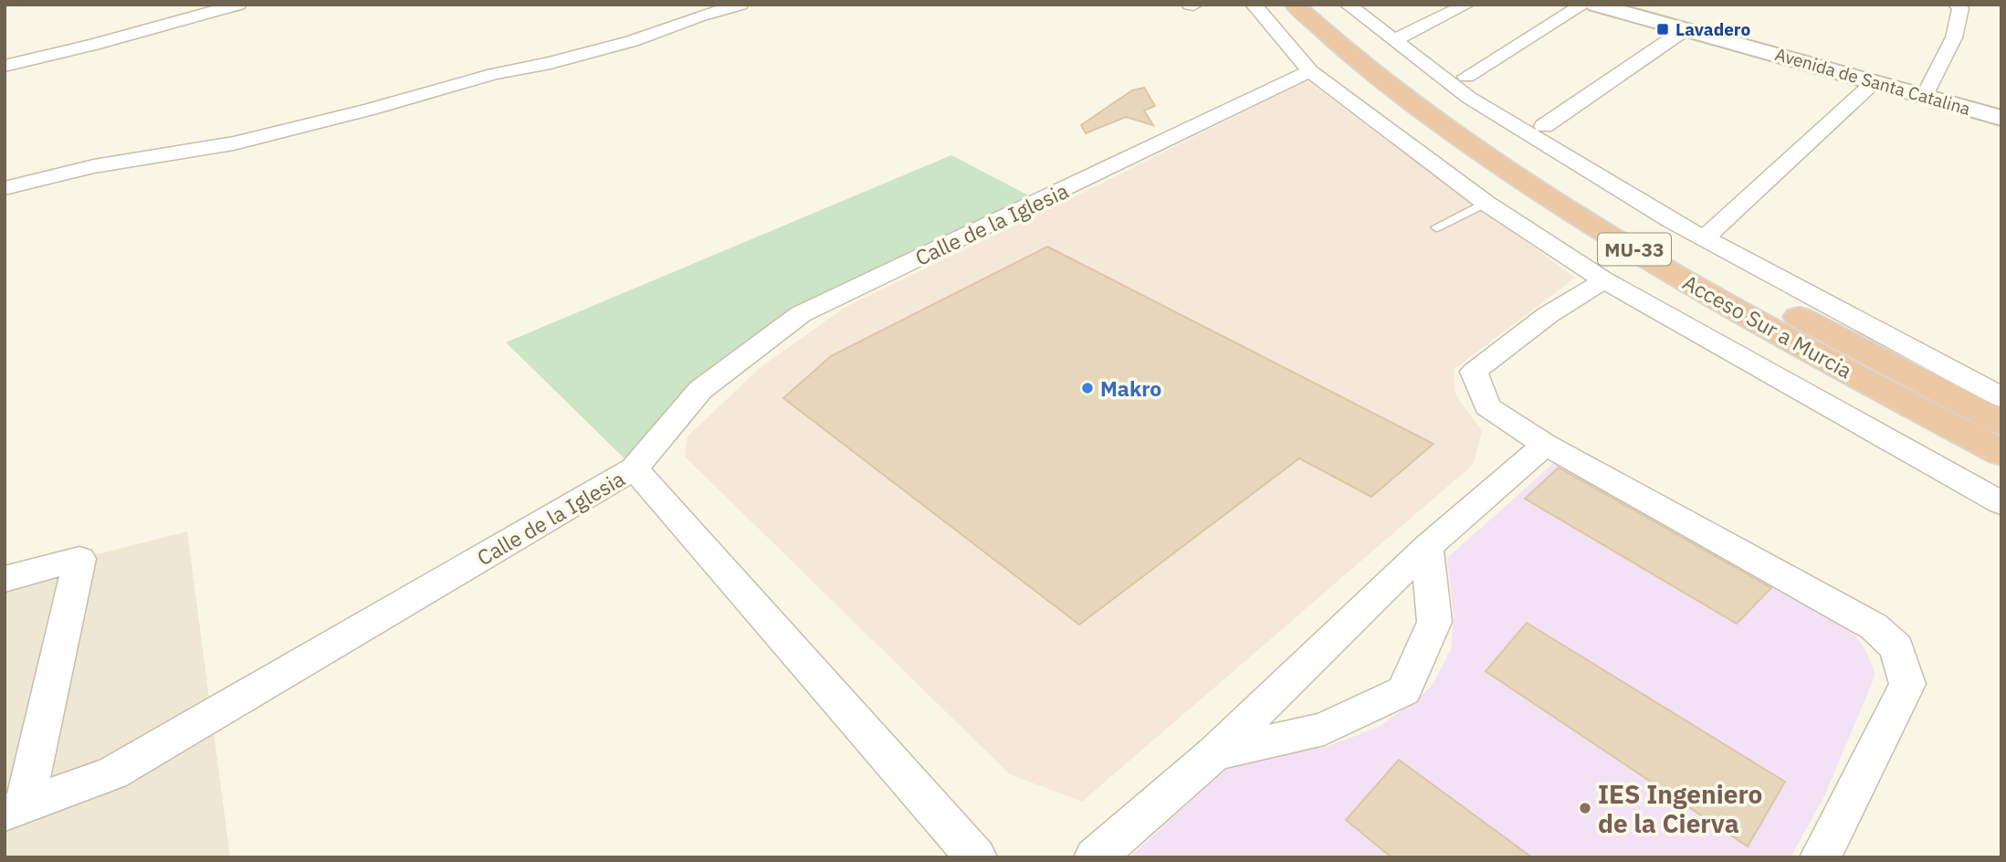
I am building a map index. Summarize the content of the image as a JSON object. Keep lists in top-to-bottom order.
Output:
{
  "streets": {
    "highway": ["MU-33", "Acceso Sur a Murcia"],
    "main road": ["Avenida de Santa Catalina"],
    "street": ["Calle de la Iglesia"]
  },
  "places": {
    "transit": ["Lavadero"],
    "other": ["Makro", "IES Ingeniero de la Cierva"]
  }
}
